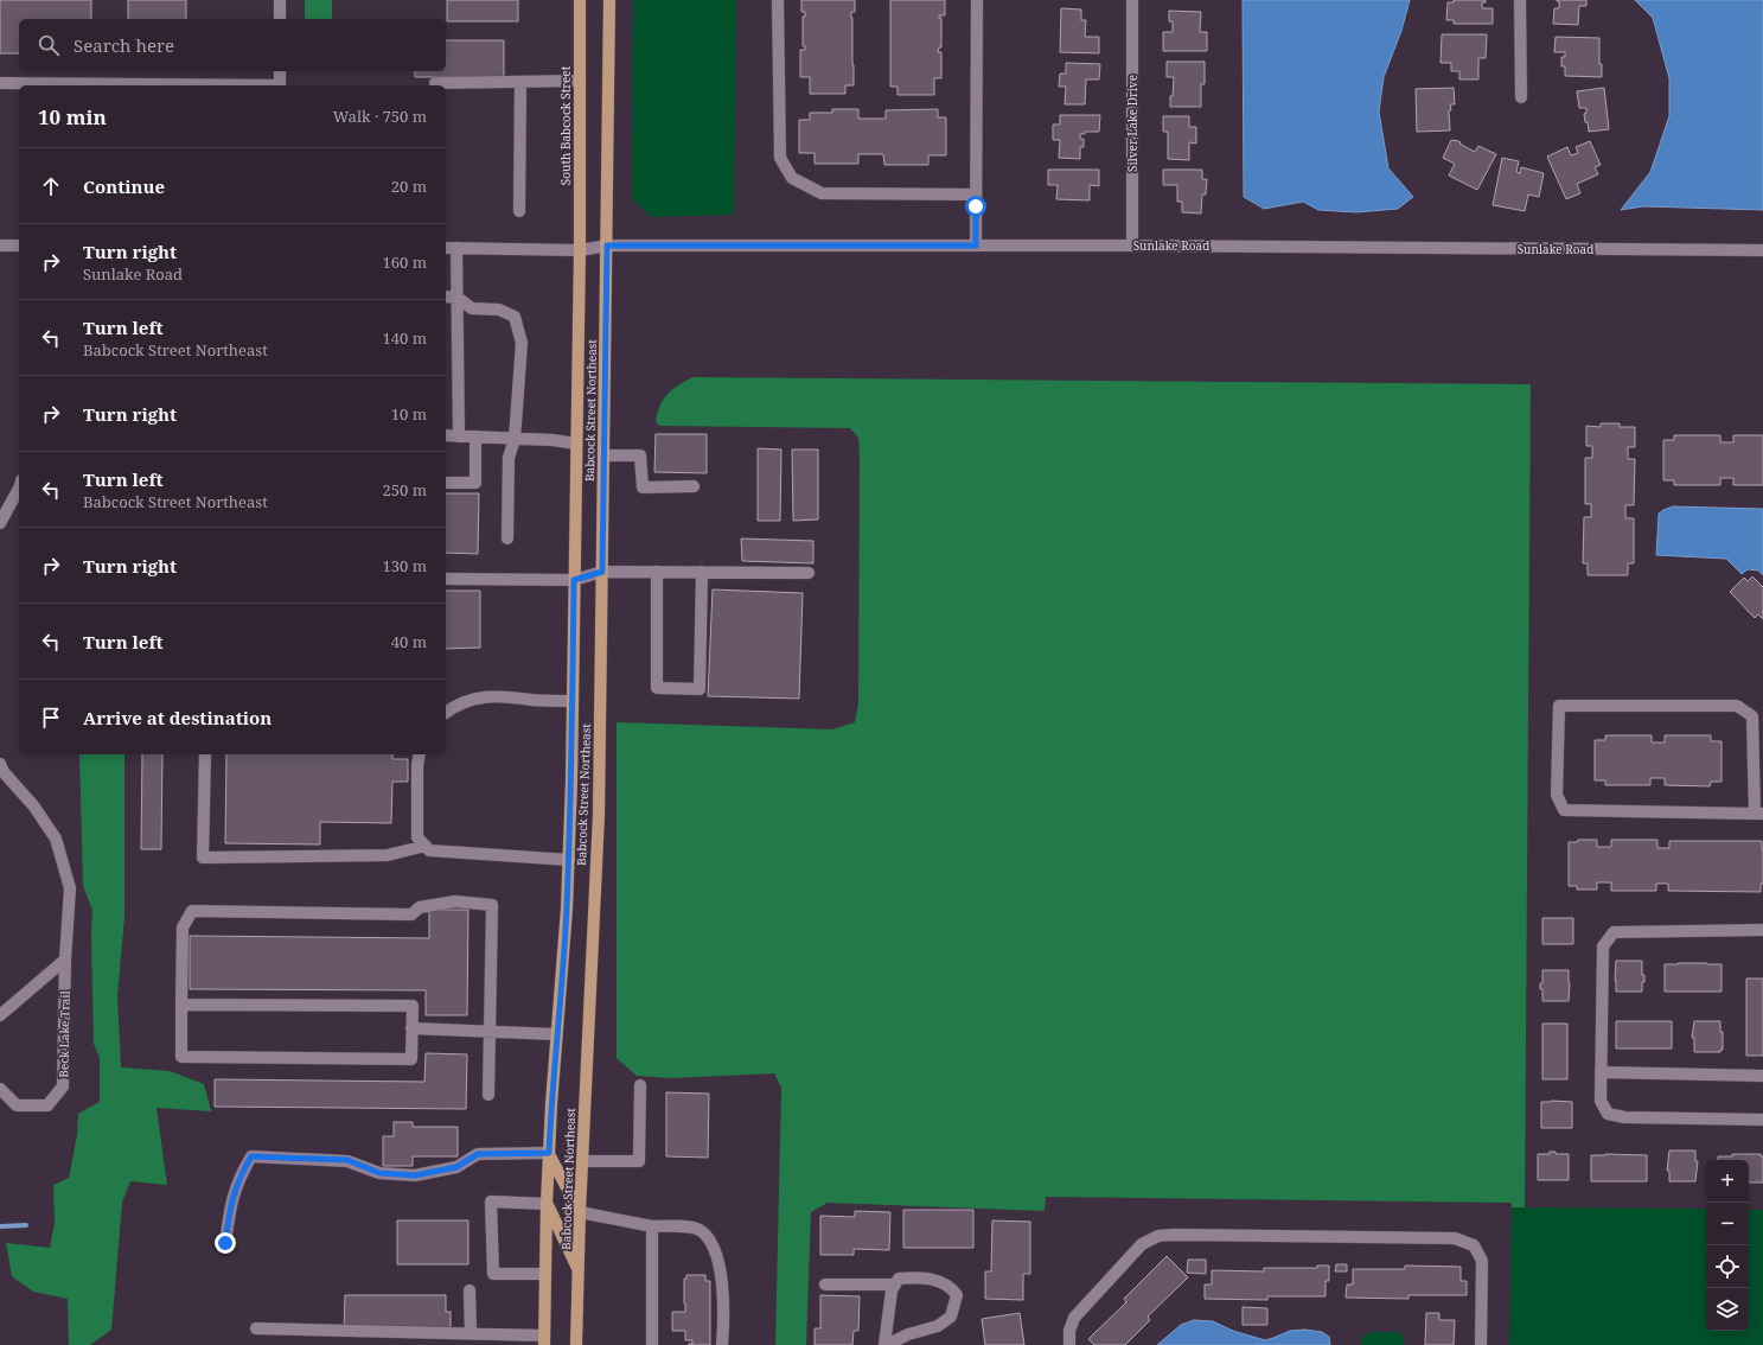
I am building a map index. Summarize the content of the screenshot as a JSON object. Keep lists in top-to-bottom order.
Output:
{
  "streets": {
    "main road": ["South Babcock Street", "Babcock Street Northeast"],
    "street": ["Silver Lake Drive", "Sunlake Road", "Beck Lake Trail"]
  },
  "crossings": [
    ["Silver Lake Drive", "Sunlake Road"],
    ["South Babcock Street", "Sunlake Road"],
    ["South Babcock Street", "Babcock Street Northeast"],
    ["Sunlake Road", "Babcock Street Northeast"]
  ],
  "page": {
    "search": "Search here",
    "heading": ["10 min", "Walk · 750 m"],
    "list": [
      ["Continue", "20 m"],
      ["Turn right", "Sunlake Road", "160 m"],
      ["Turn left", "Babcock Street Northeast", "140 m"],
      ["Turn right", "10 m"],
      ["Turn left", "Babcock Street Northeast", "250 m"],
      ["Turn right", "130 m"],
      ["Turn left", "40 m"],
      "Arrive at destination"
    ],
    "map_buttons": ["+", "−"]
  }
}
